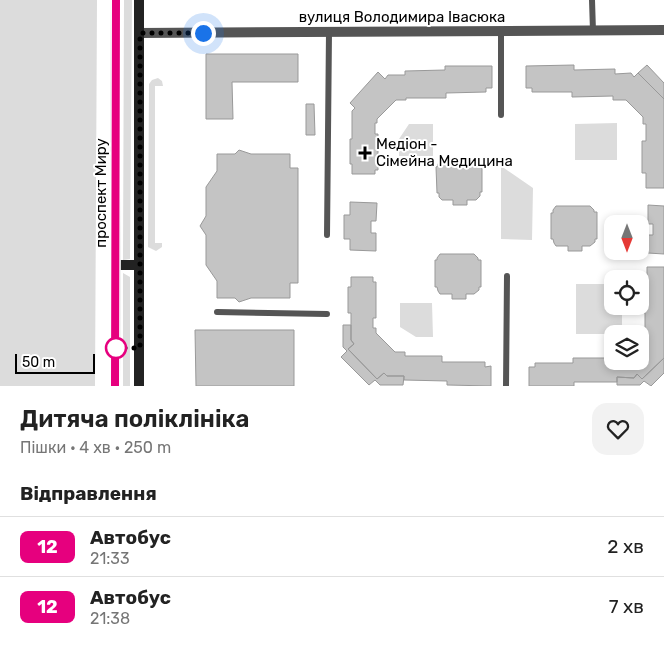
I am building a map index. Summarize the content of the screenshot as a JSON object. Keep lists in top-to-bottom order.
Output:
{
  "streets": {
    "main road": ["проспект Миру"],
    "street": ["вулиця Володимира Івасюка"]
  },
  "places": {
    "health": ["Медіон - Сімейна Медицина"]
  },
  "lines": ["bus line 12"],
  "scale_bar": "50 m",
  "north": "bottom",
  "page": {
    "scale": "50 m",
    "heading": [
      ["Дитяча поліклініка", "Пішки · 4 хв · 250 m"],
      "Відправлення"
    ],
    "list": [
      {
        "mark": "12",
        "name": "Автобус",
        "note": "21:33",
        "value": "2 хв"
      },
      {
        "mark": "12",
        "name": "Автобус",
        "note": "21:38",
        "value": "7 хв"
      }
    ]
  }
}
